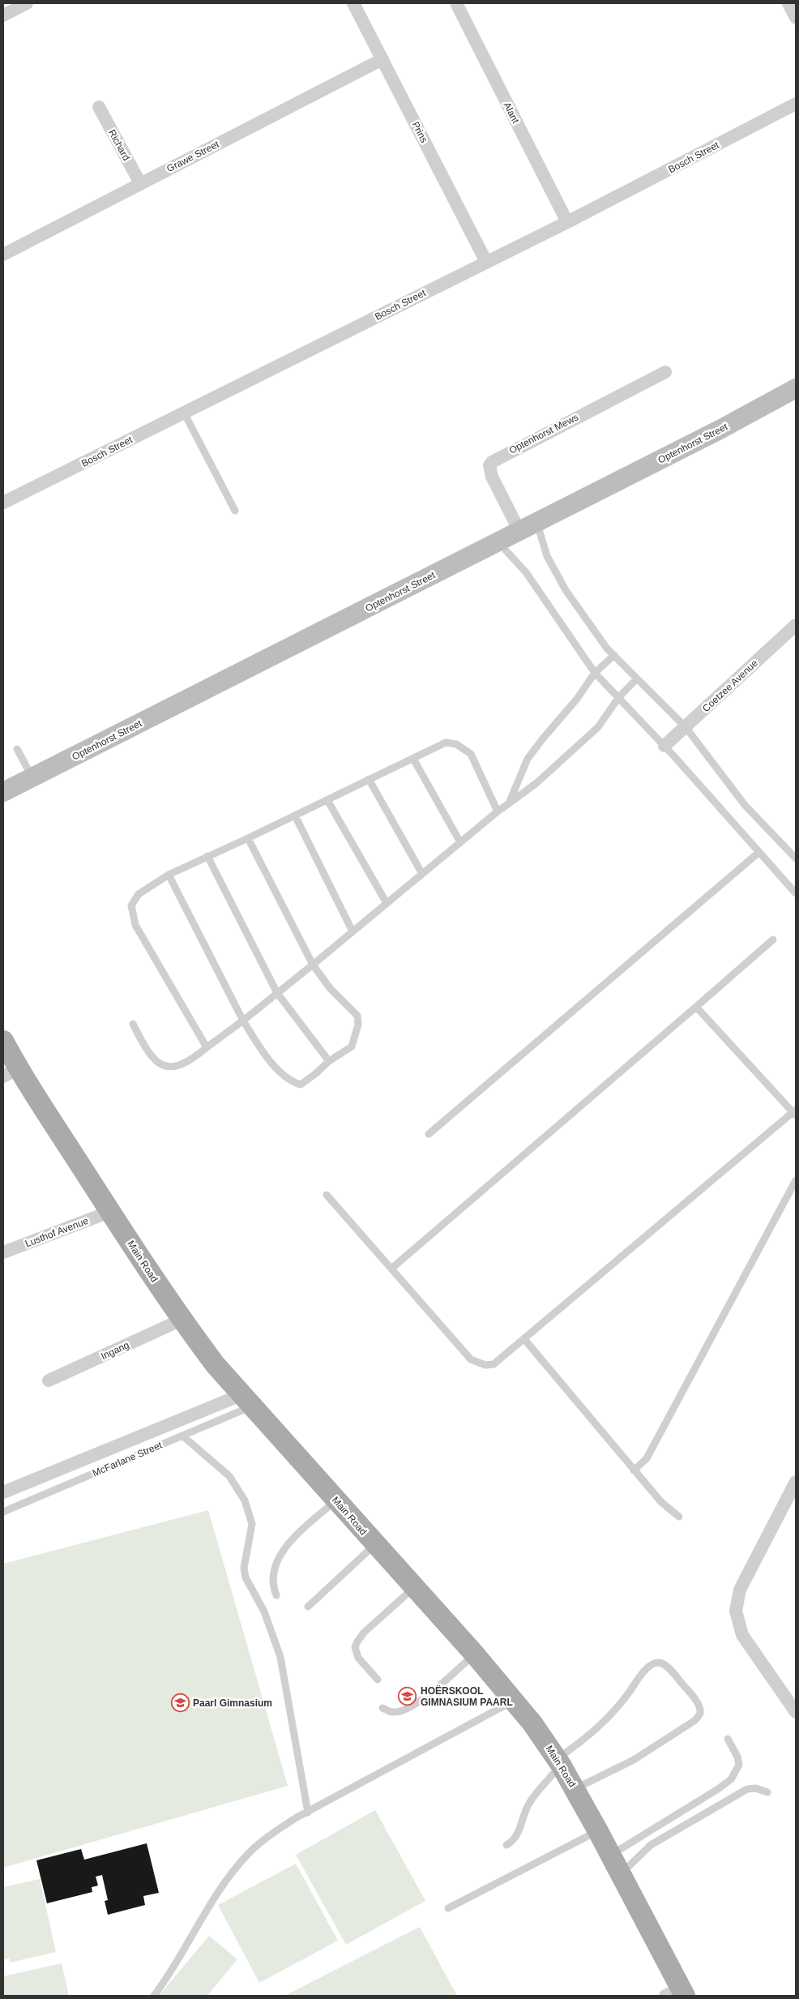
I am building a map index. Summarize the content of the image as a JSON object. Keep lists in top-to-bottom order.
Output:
{
  "streets": {
    "main road": ["Optenhorst Street", "Main Road"],
    "street": [
      "Alant",
      "Prins",
      "Richard",
      "Grawe Street",
      "Bosch Street",
      "Optenhorst Mews",
      "Coetzee Avenue",
      "Lusthof Avenue",
      "Ingang"
    ],
    "lane": ["McFarlane Street"]
  },
  "crossings": [
    ["Alant", "Bosch Street"],
    ["Prins", "Grawe Street"],
    ["Prins", "Bosch Street"],
    ["Richard", "Grawe Street"],
    ["Optenhorst Mews", "Optenhorst Street"],
    ["Lusthof Avenue", "Main Road"],
    ["Main Road", "Ingang"],
    ["Main Road", "McFarlane Street"]
  ],
  "places": {
    "school or university": ["HOËRSKOOL GIMNASIUM PAARL", "Paarl Gimnasium"]
  }
}
